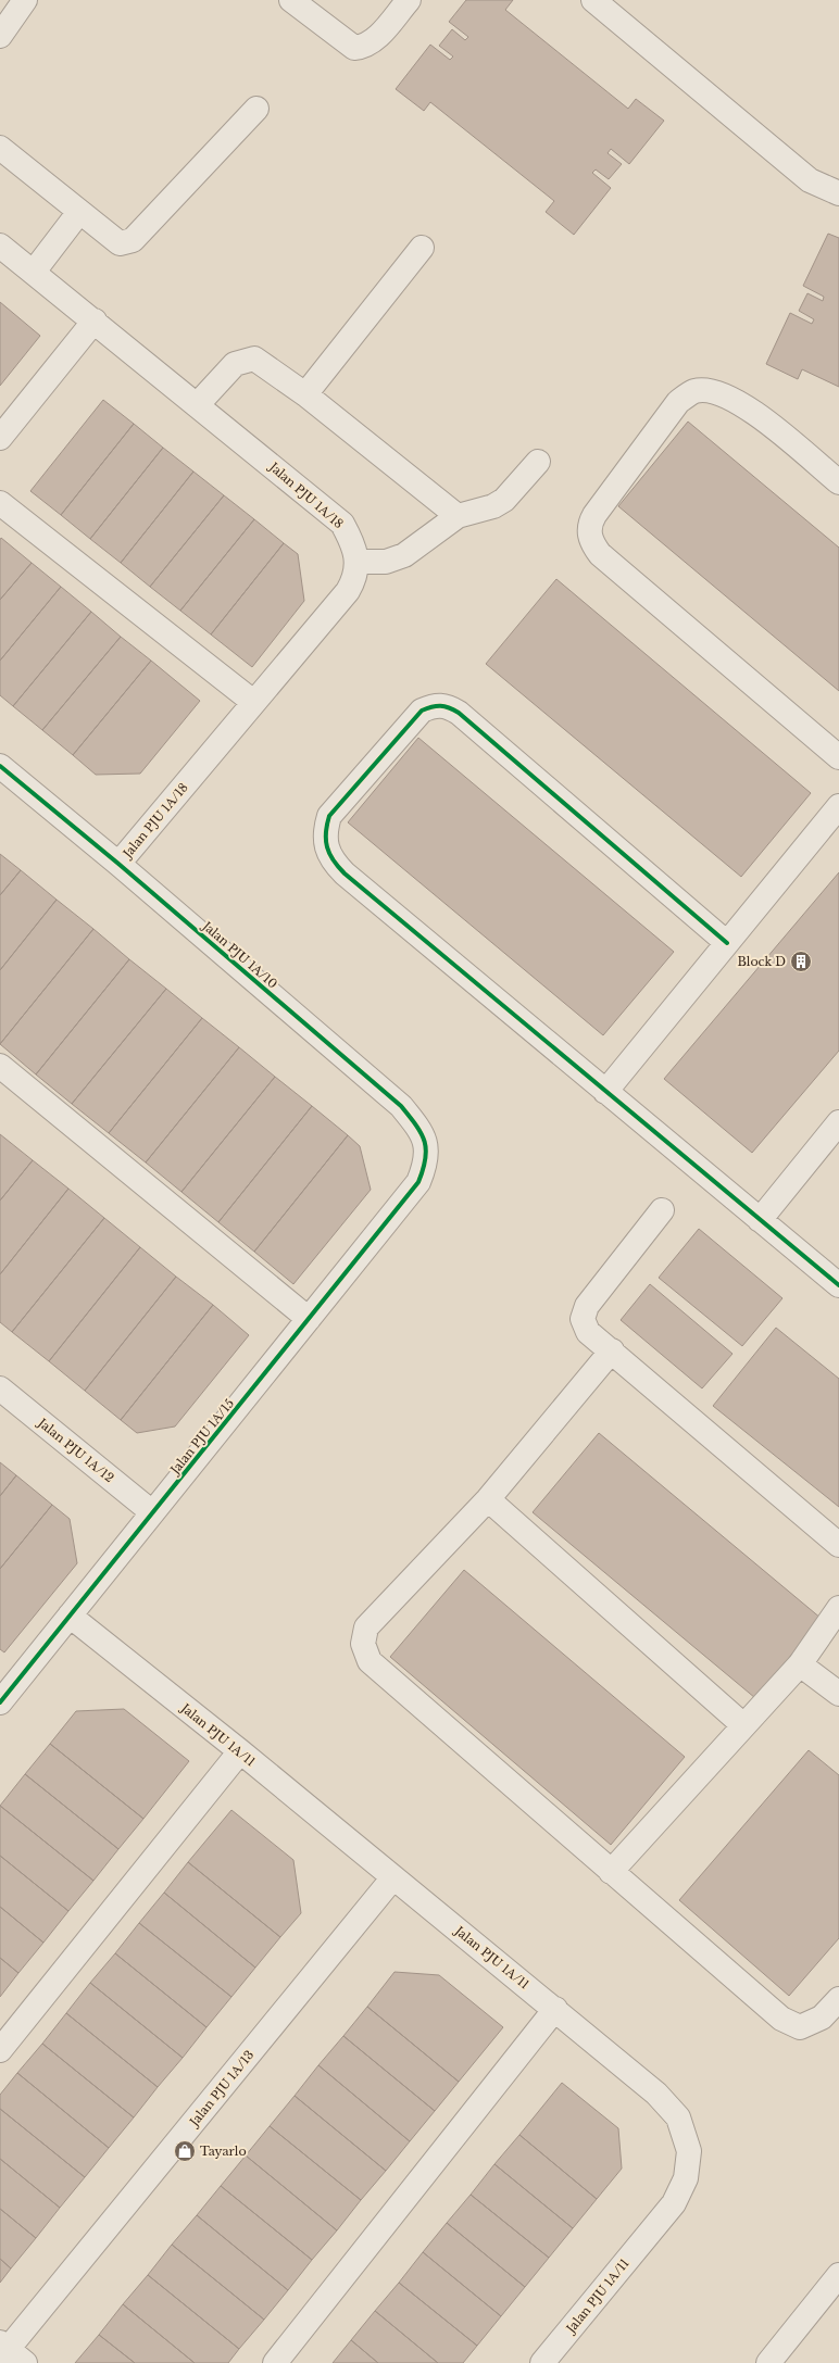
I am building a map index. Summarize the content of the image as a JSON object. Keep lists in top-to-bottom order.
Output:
{
  "streets": {
    "street": [
      "Jalan PJU 1A/18",
      "Jalan PJU 1A/10",
      "Jalan PJU 1A/15",
      "Jalan PJU 1A/12",
      "Jalan PJU 1A/11",
      "Jalan PJU 1A/13"
    ]
  },
  "crossings": [
    ["Jalan PJU 1A/18", "Jalan PJU 1A/10"],
    ["Jalan PJU 1A/10", "Jalan PJU 1A/15"],
    ["Jalan PJU 1A/15", "Jalan PJU 1A/12"],
    ["Jalan PJU 1A/15", "Jalan PJU 1A/11"],
    ["Jalan PJU 1A/11", "Jalan PJU 1A/13"]
  ],
  "places": {
    "building": ["Block D"],
    "shop": ["Tayarlo"]
  }
}
